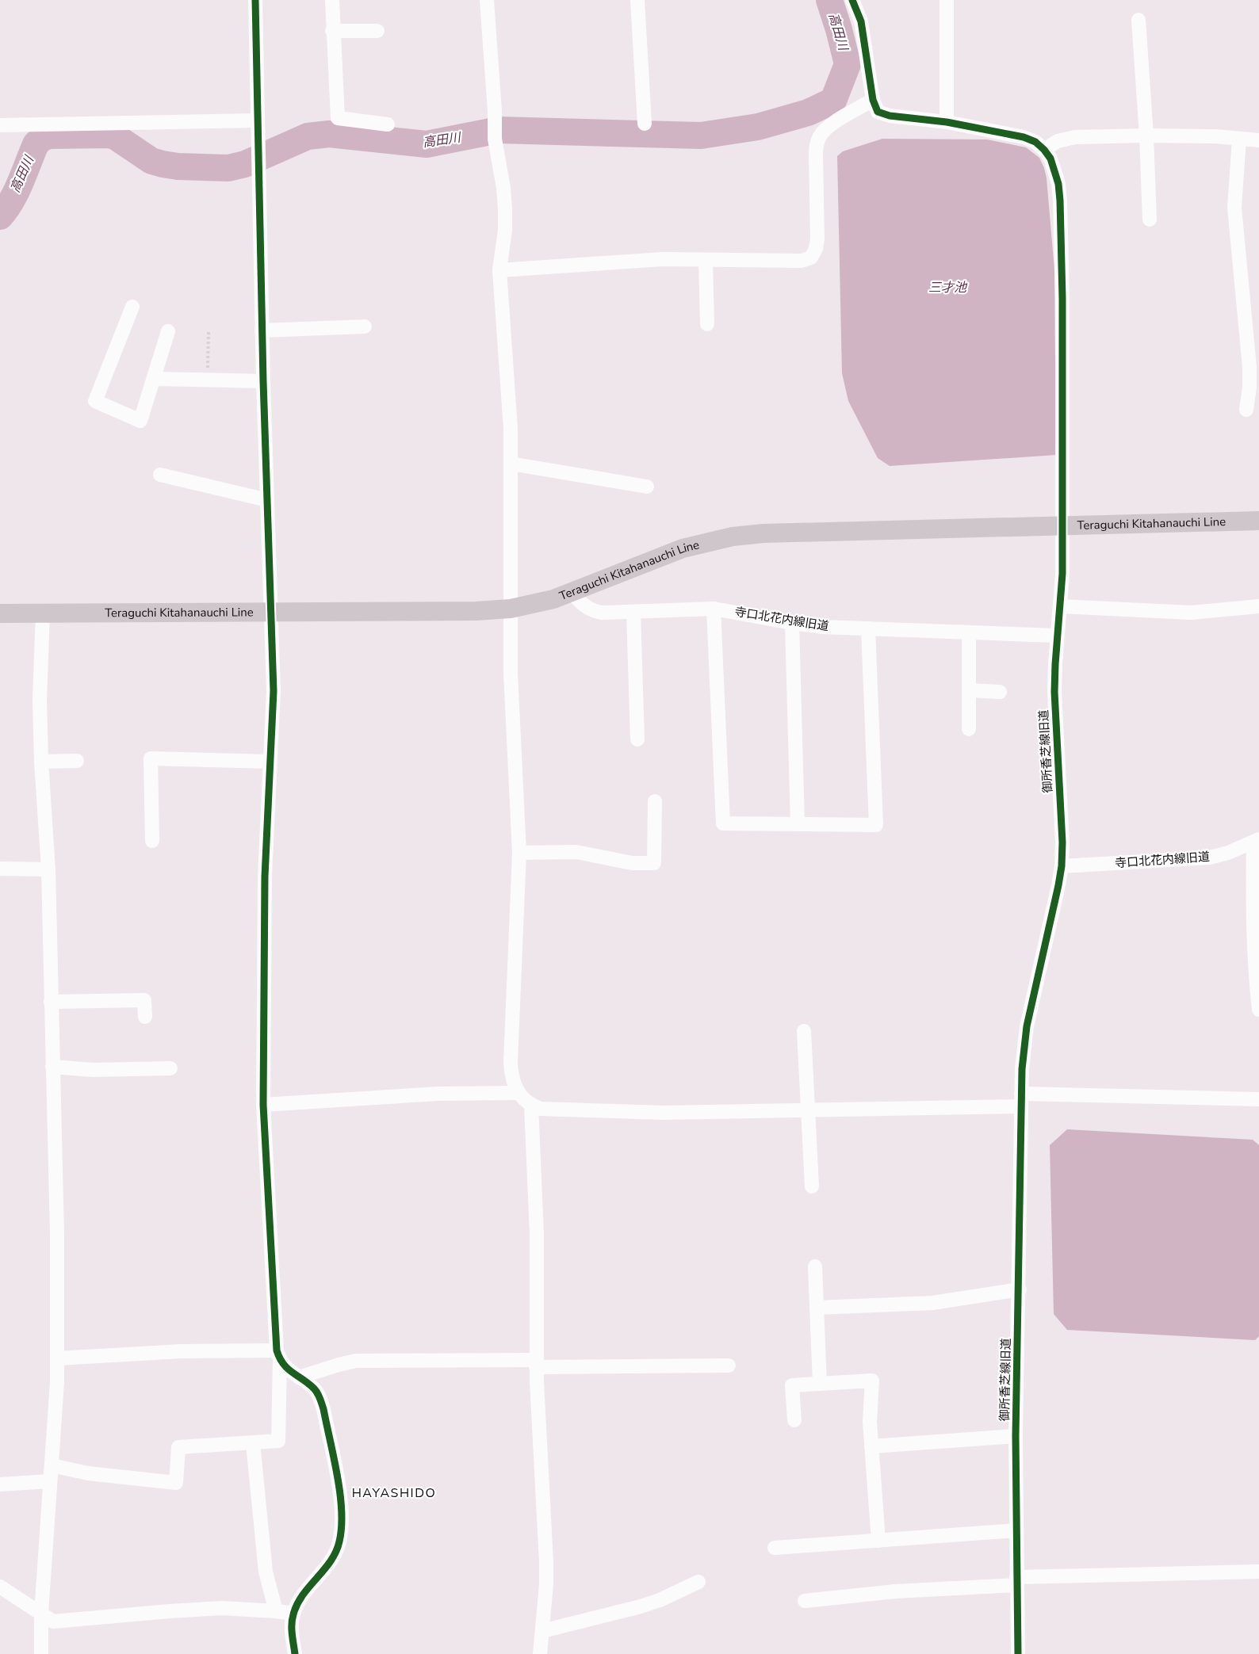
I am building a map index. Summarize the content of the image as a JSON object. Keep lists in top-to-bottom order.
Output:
{
  "streets": {
    "main road": ["Teraguchi Kitahanauchi Line"],
    "street": ["寺口北花内線旧道", "御所香芝線旧道"]
  },
  "crossings": [
    ["Teraguchi Kitahanauchi Line", "寺口北花内線旧道"],
    ["Teraguchi Kitahanauchi Line", "御所香芝線旧道"],
    ["寺口北花内線旧道", "御所香芝線旧道"]
  ],
  "districts": ["HAYASHIDO"],
  "water": ["高田川", "三才池"]
}
